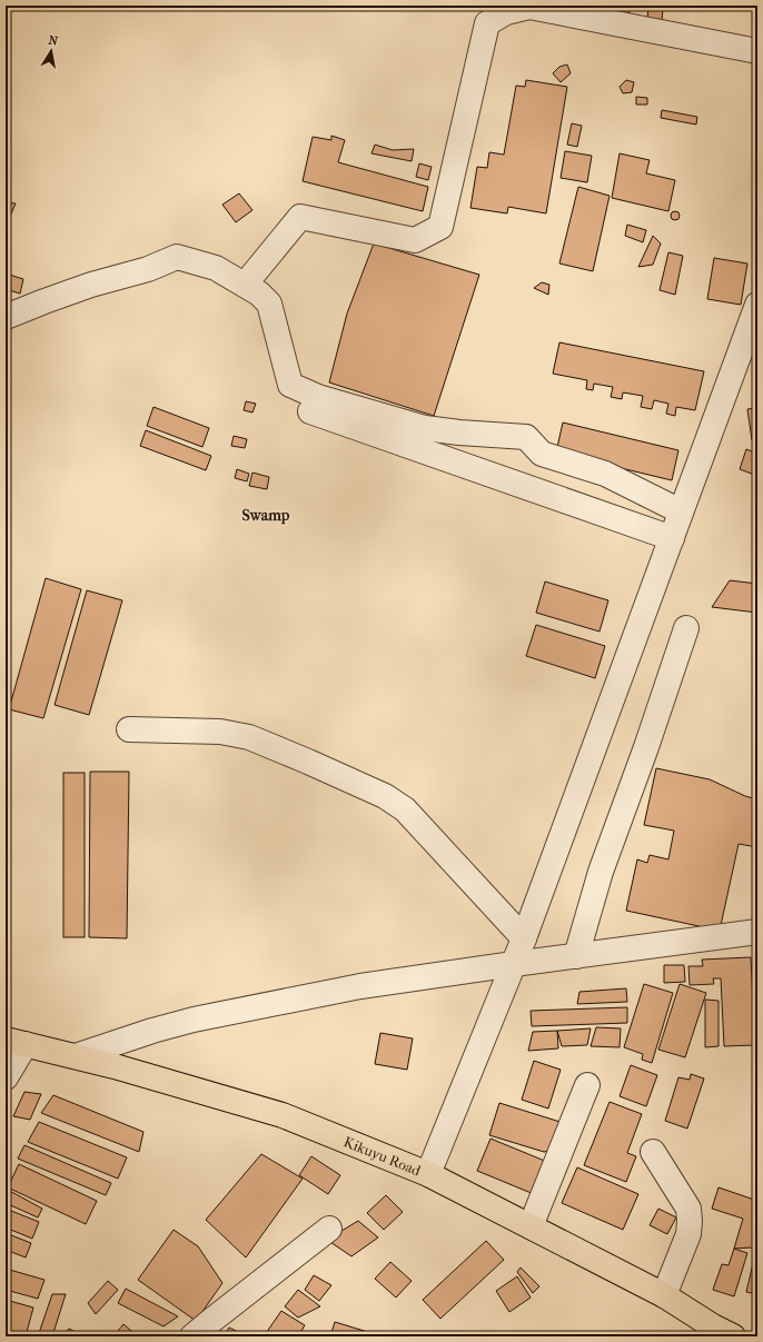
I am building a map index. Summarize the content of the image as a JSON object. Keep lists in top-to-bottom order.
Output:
{
  "streets": {
    "main road": ["Kikuyu Road"]
  },
  "districts": ["Swamp"],
  "north": "top"
}
